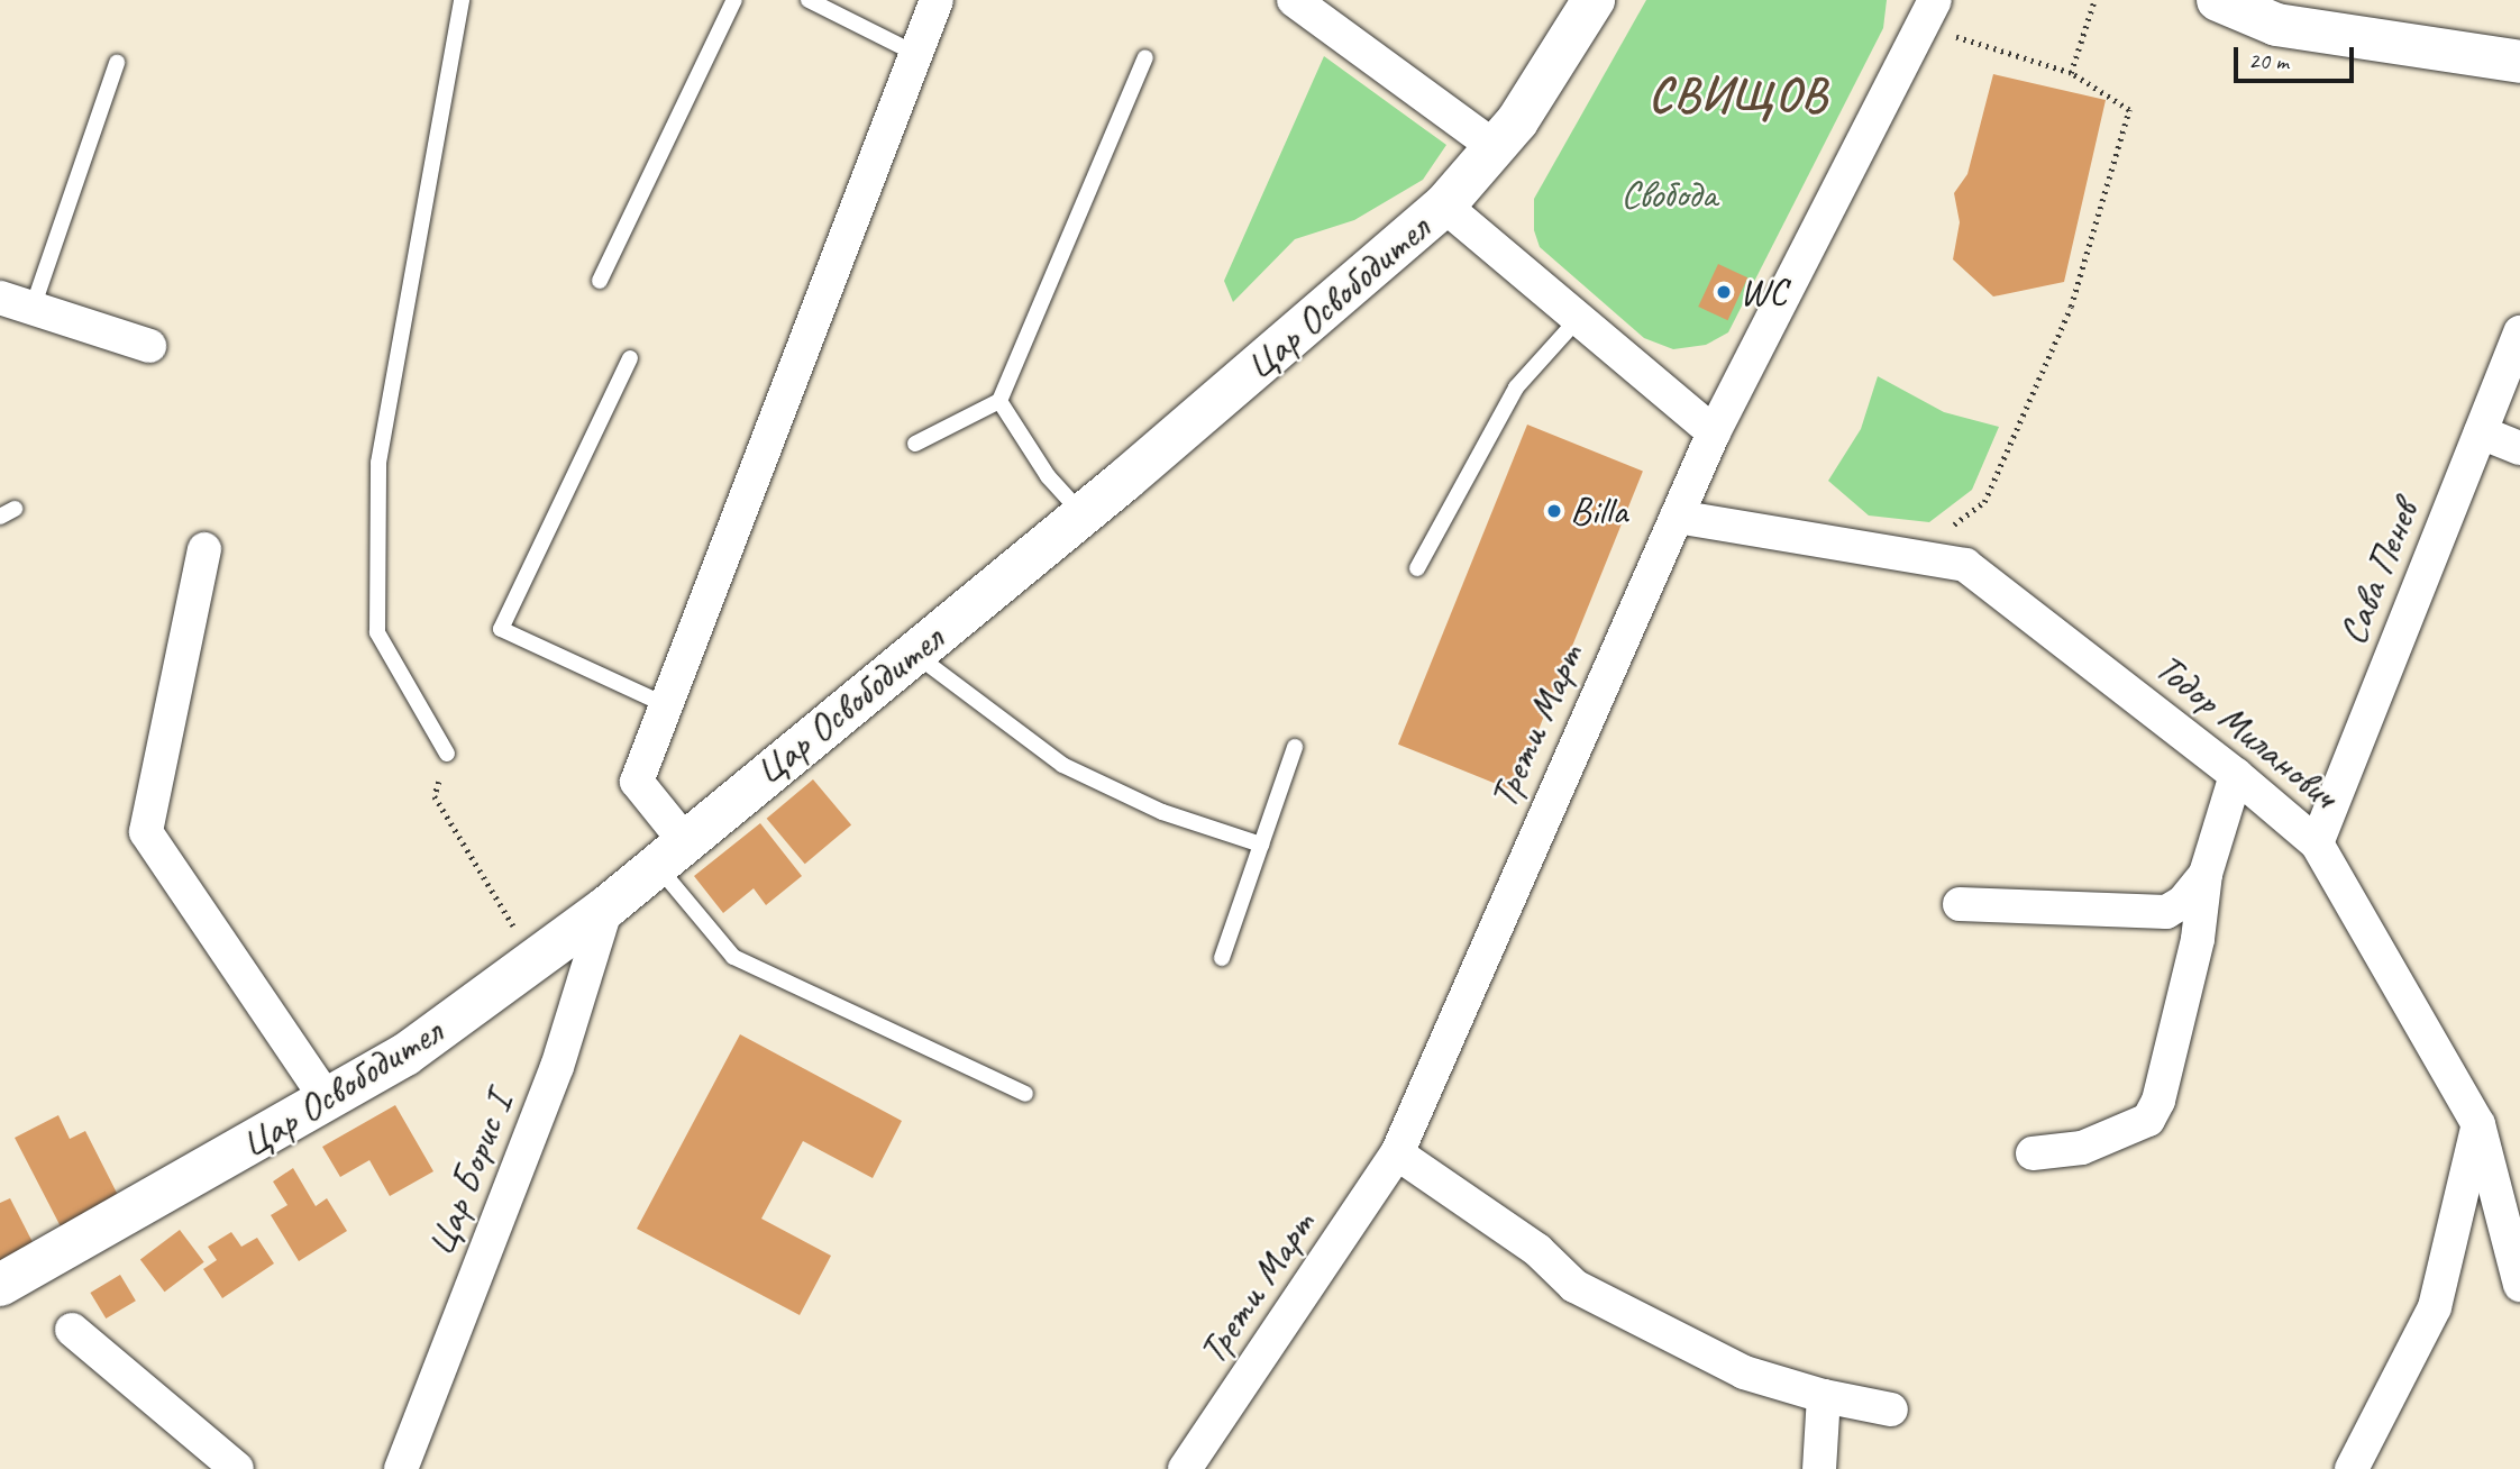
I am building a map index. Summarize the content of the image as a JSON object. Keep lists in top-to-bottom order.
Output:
{
  "streets": {
    "street": [
      "Цар Освободител",
      "Сава Пенев",
      "Трети Март",
      "Тодор Миланович",
      "Цар Борис I"
    ]
  },
  "crossings": [
    ["Цар Освободител", "Цар Борис I"],
    ["Сава Пенев", "Тодор Миланович"],
    ["Трети Март", "Тодор Миланович"]
  ],
  "districts": ["СВИЩОВ"],
  "parks": ["Свобода"],
  "places": ["WC", "Billa"],
  "scale_bar": "20 m"
}
